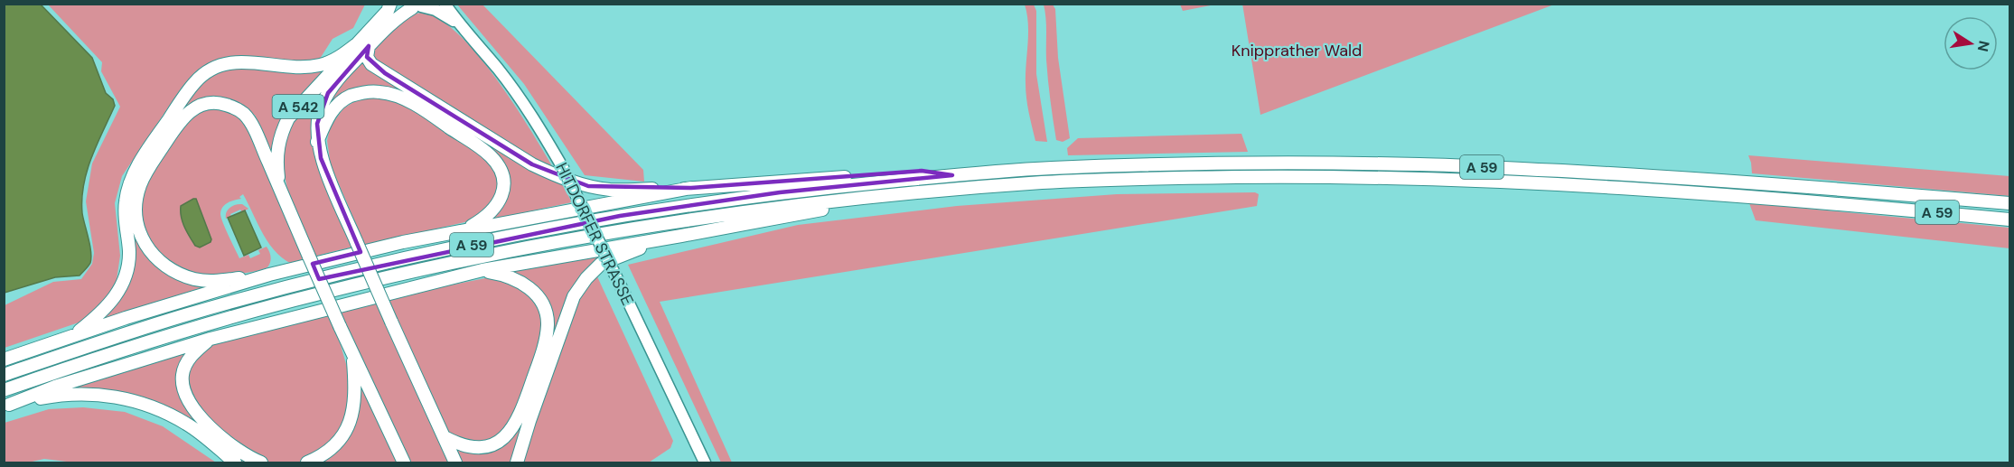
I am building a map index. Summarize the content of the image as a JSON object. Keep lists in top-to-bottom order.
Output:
{
  "streets": {
    "highway": ["A 542", "A 59"],
    "main road": ["HITDORFER STRASSE"]
  },
  "crossings": [
    ["A 542", "HITDORFER STRASSE"]
  ],
  "parks": ["Knipprather Wald"],
  "north": "right"
}
